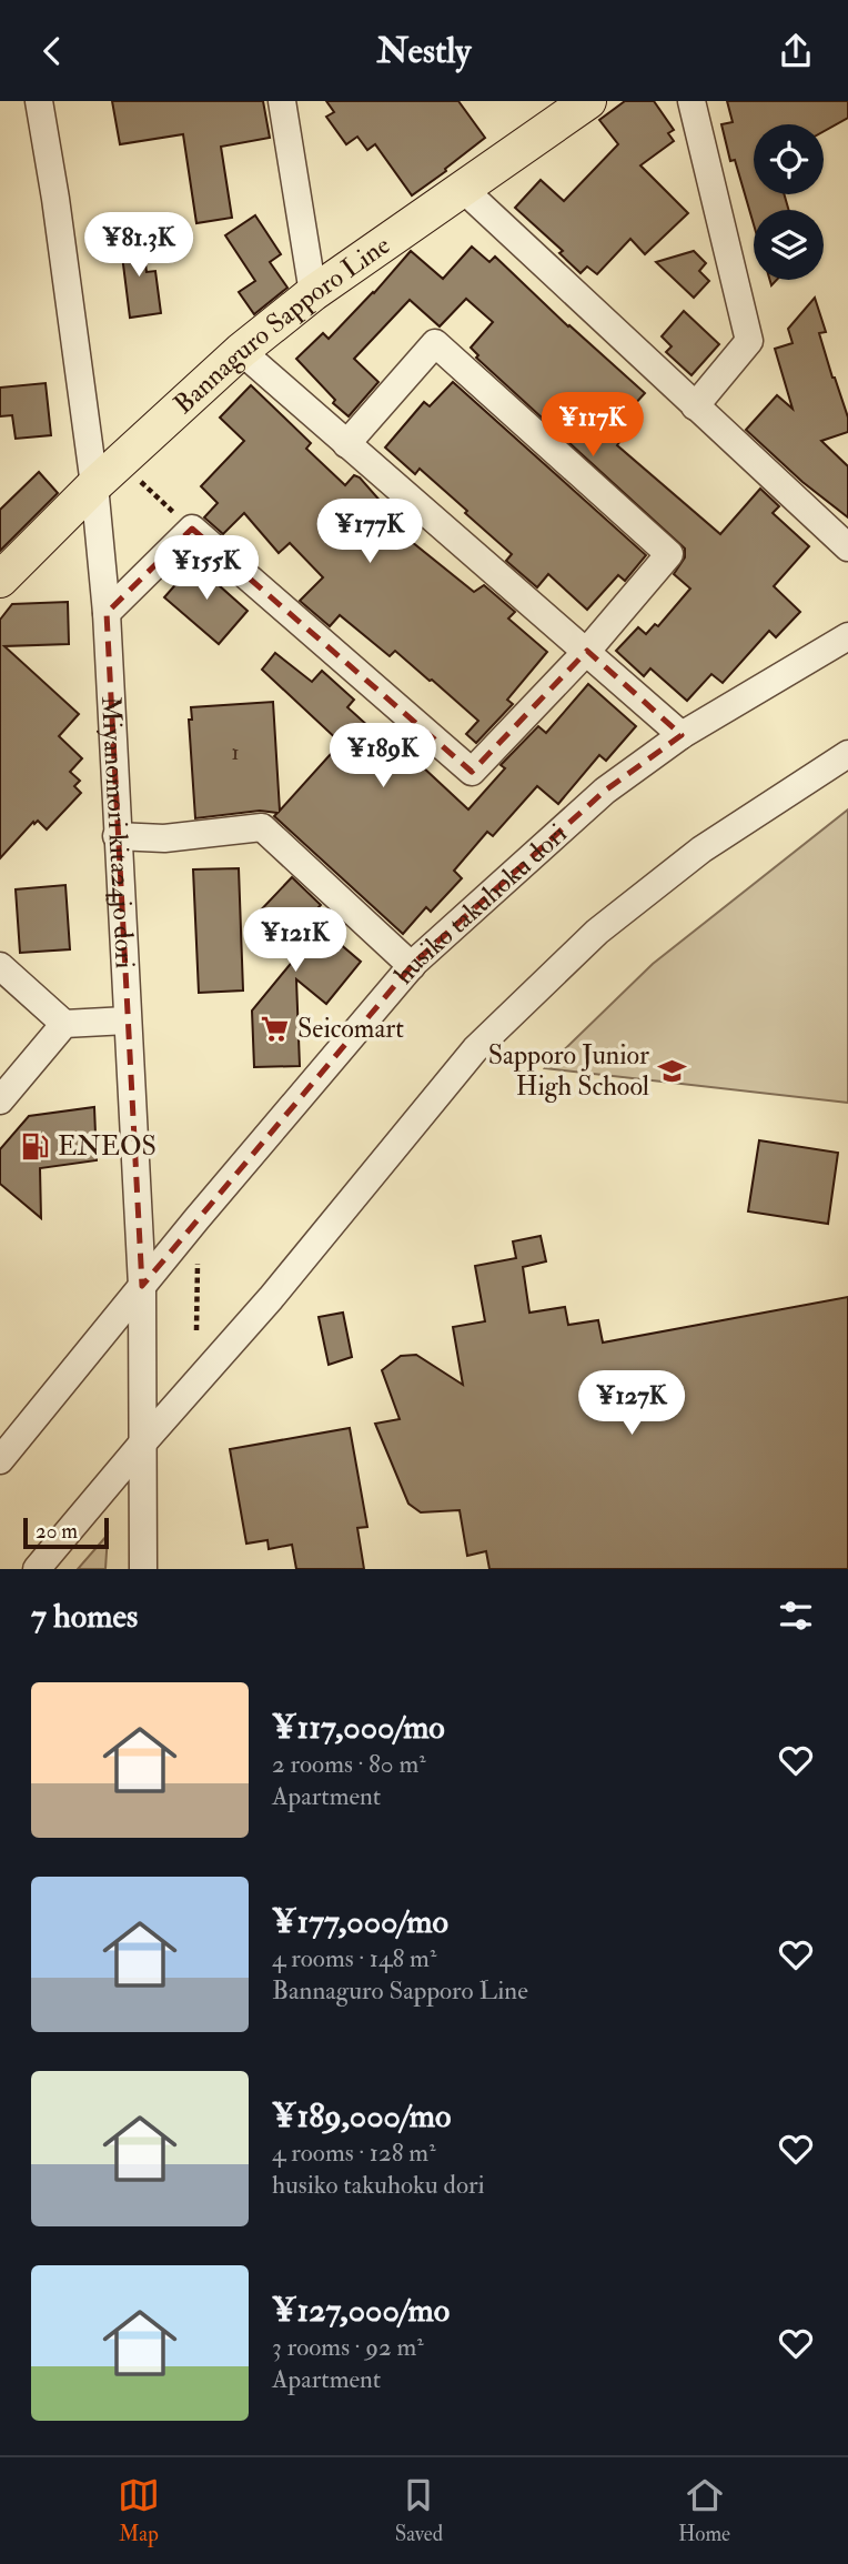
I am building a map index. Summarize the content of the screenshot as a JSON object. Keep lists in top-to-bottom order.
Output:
{
  "streets": {
    "main road": ["Bannaguro Sapporo Line"],
    "street": ["Miyanomori kita24jo dori", "husiko takuhoku dori"]
  },
  "crossings": [
    ["Bannaguro Sapporo Line", "Miyanomori kita24jo dori"],
    ["Miyanomori kita24jo dori", "husiko takuhoku dori"]
  ],
  "places": {
    "supermarket": ["Seicomart"],
    "school or university": ["Sapporo Junior High School"],
    "fuel station": ["ENEOS"]
  },
  "house_numbers": ["1"],
  "scale_bar": "20 m",
  "page": {
    "header": "Nestly",
    "price": [
      "¥81.3K",
      "¥117K",
      "¥177K",
      "¥155K",
      "¥189K",
      "¥121K",
      "¥127K"
    ],
    "scale": "20 m",
    "heading": "7 homes",
    "list": [
      {
        "name": "¥117,000/mo",
        "note": "2 rooms · 80 m² · Apartment"
      },
      {
        "name": "¥177,000/mo",
        "note": "4 rooms · 148 m² · Bannaguro Sapporo Line"
      },
      {
        "name": "¥189,000/mo",
        "note": "4 rooms · 128 m² · husiko takuhoku dori"
      },
      {
        "name": "¥127,000/mo",
        "note": "3 rooms · 92 m² · Apartment"
      }
    ],
    "tabs": ["Map", "Saved", "Home"]
  }
}
